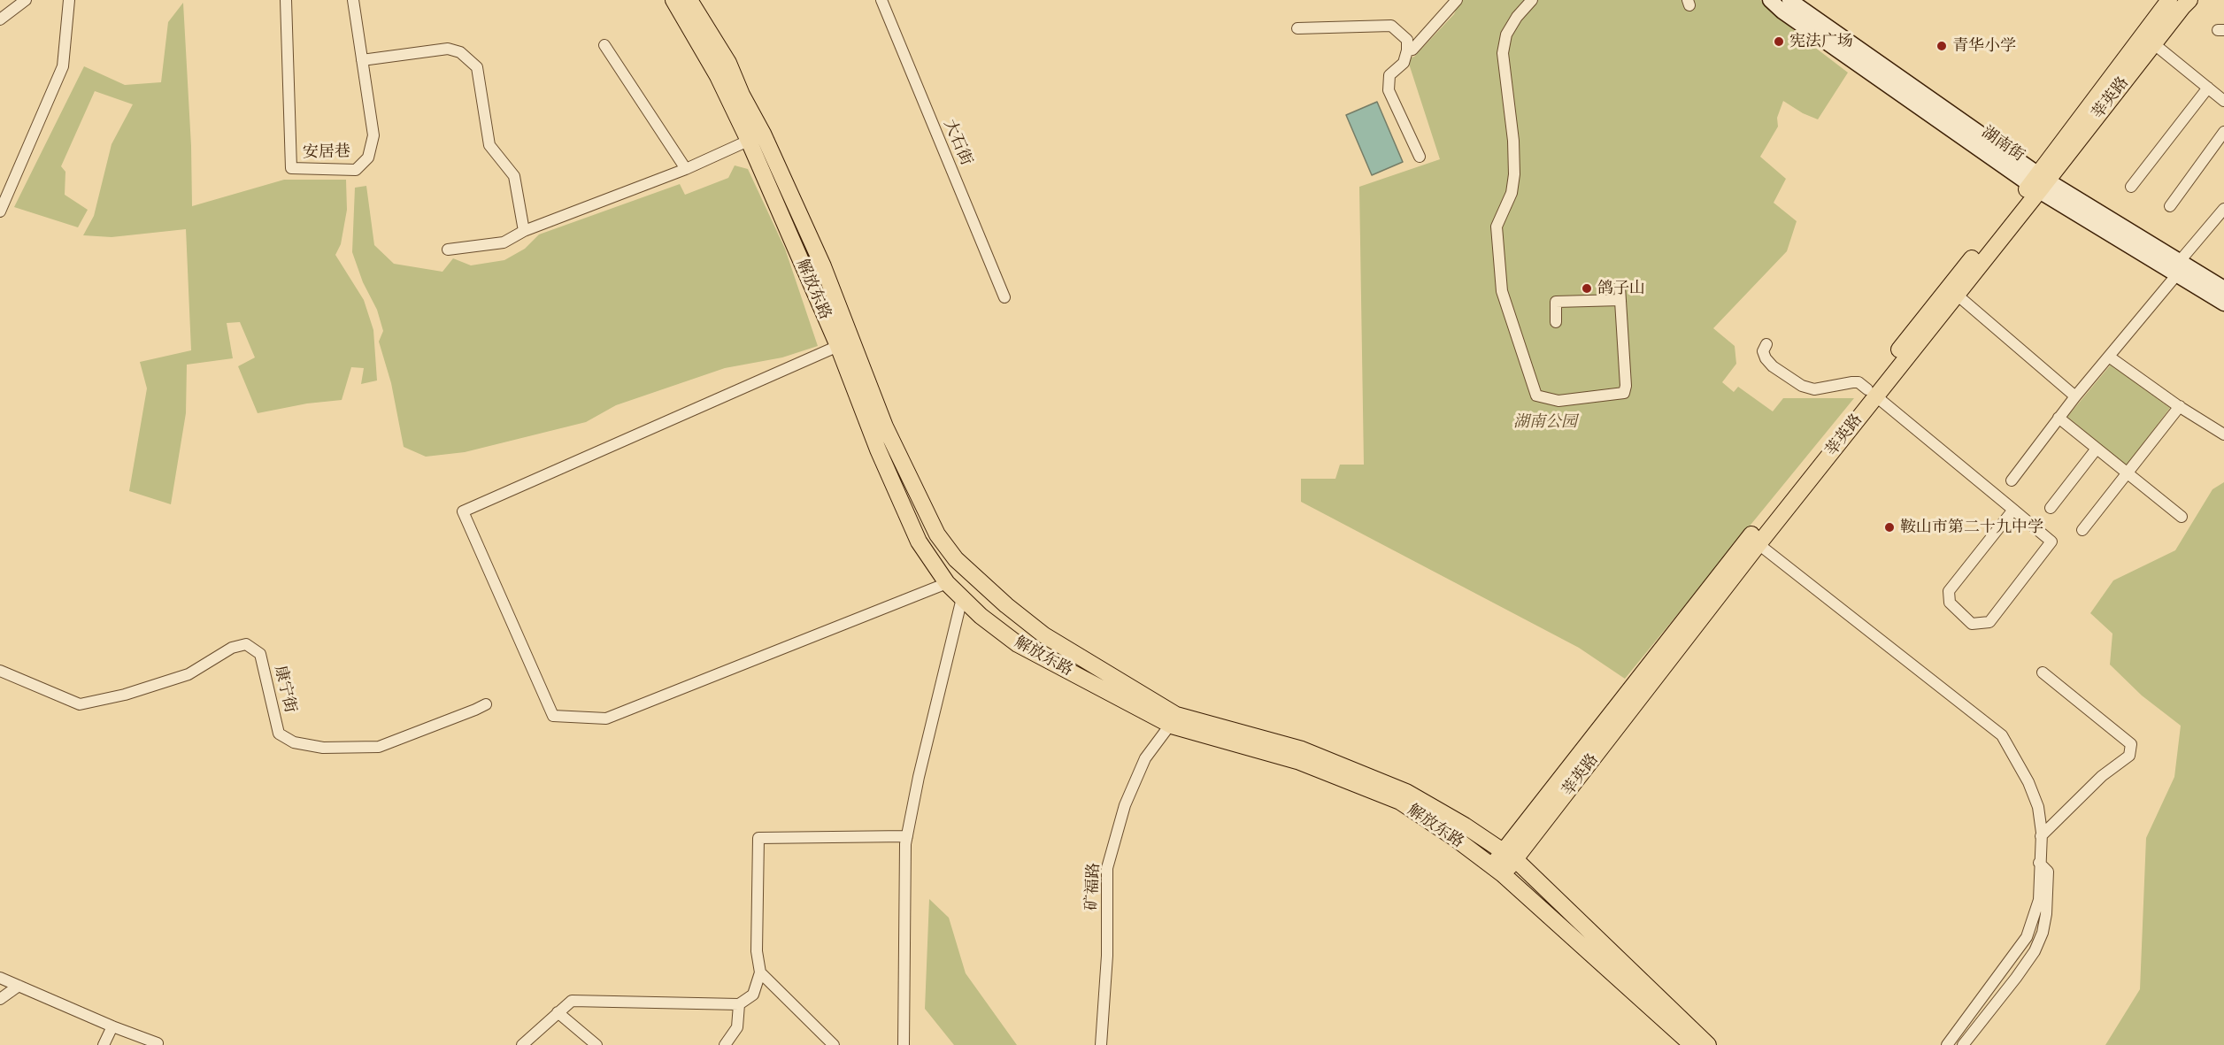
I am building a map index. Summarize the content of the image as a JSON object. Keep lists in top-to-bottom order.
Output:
{
  "streets": {
    "main road": ["莘英路", "湖南街", "解放东路"],
    "street": [
      "大石街",
      "安居巷",
      "康宁街",
      "矿福路"
    ]
  },
  "crossings": [
    ["莘英路", "湖南街"],
    ["莘英路", "解放东路"],
    ["解放东路", "矿福路"]
  ],
  "parks": ["湖南公园"],
  "places": [
    "宪法广场",
    "青华小学",
    "鸽子山",
    "鞍山市第二十九中学"
  ]
}
